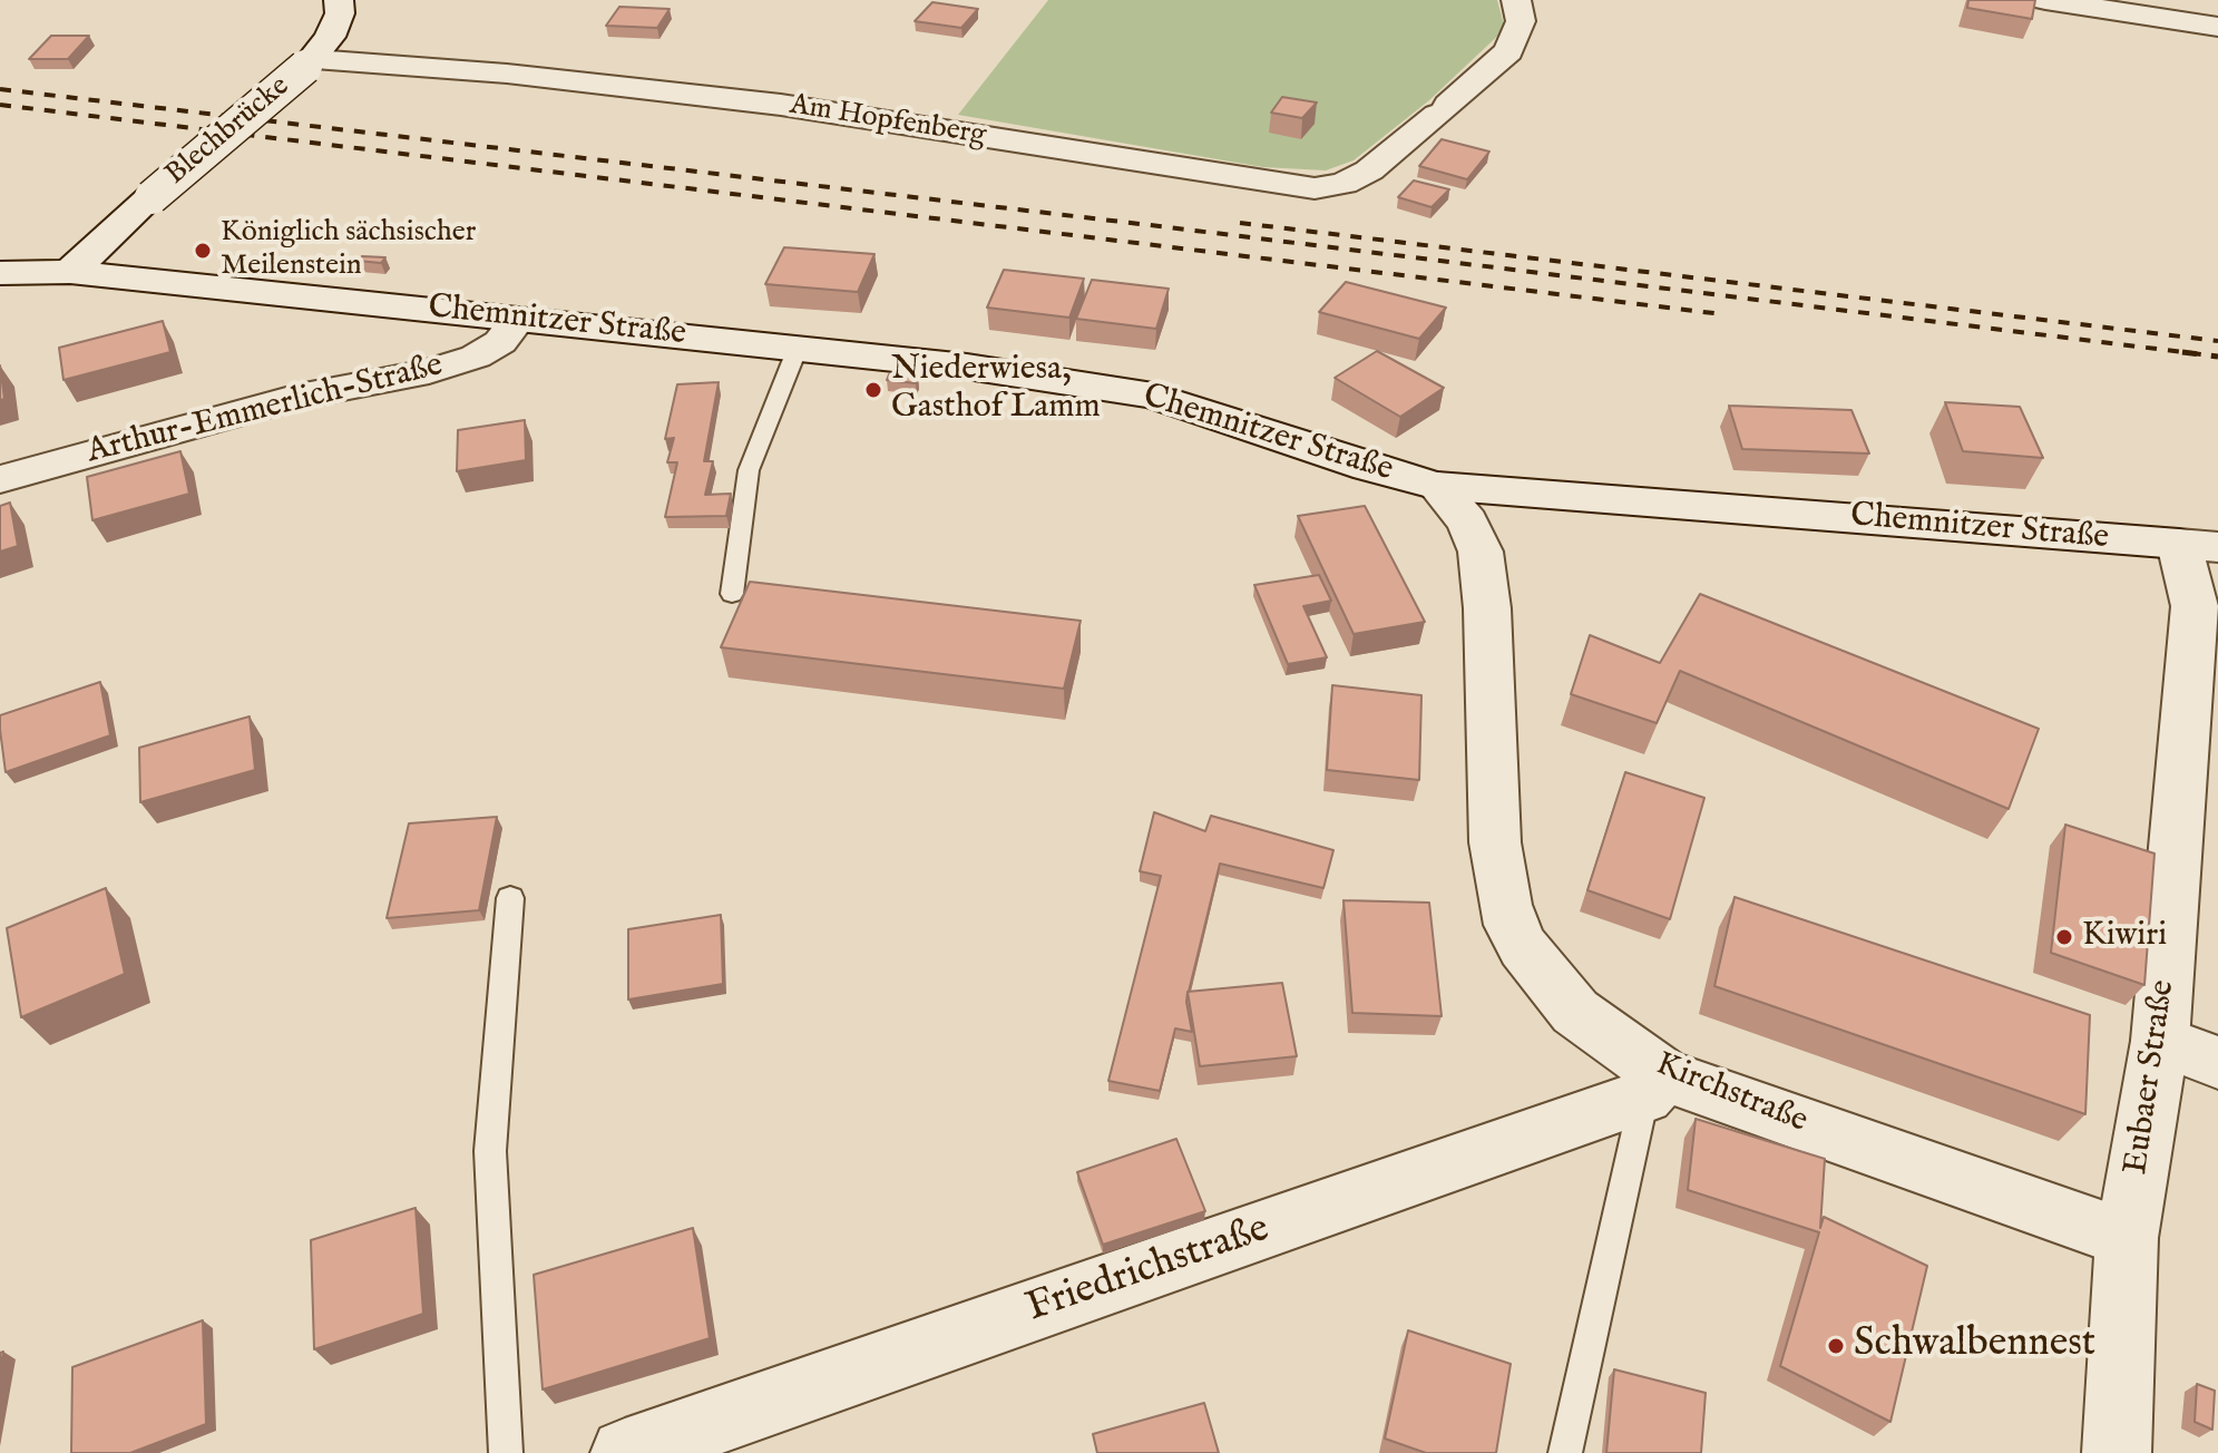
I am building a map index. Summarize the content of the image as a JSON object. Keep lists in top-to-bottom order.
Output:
{
  "streets": {
    "street": [
      "Am Hopfenberg",
      "Blechbrücke",
      "Chemnitzer Straße",
      "Arthur-Emmerlich-Straße",
      "Eubaer Straße",
      "Kirchstraße",
      "Friedrichstraße"
    ]
  },
  "crossings": [
    ["Am Hopfenberg", "Blechbrücke"],
    ["Blechbrücke", "Chemnitzer Straße"],
    ["Chemnitzer Straße", "Arthur-Emmerlich-Straße"],
    ["Chemnitzer Straße", "Eubaer Straße"],
    ["Chemnitzer Straße", "Kirchstraße"],
    ["Eubaer Straße", "Kirchstraße"],
    ["Kirchstraße", "Friedrichstraße"]
  ],
  "places": [
    "Königlich sächsischer Meilenstein",
    "Niederwiesa, Gasthof Lamm",
    "Kiwiri",
    "Schwalbennest"
  ]
}
